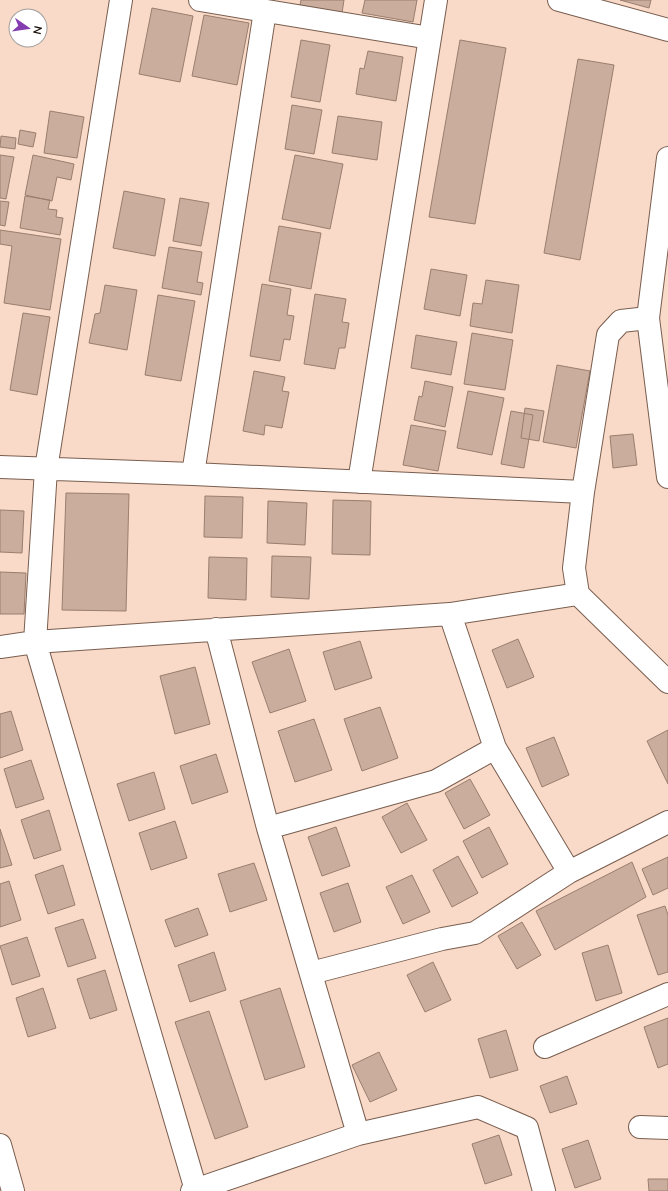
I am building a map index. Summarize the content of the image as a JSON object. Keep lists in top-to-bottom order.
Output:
{
  "north": "right"
}
